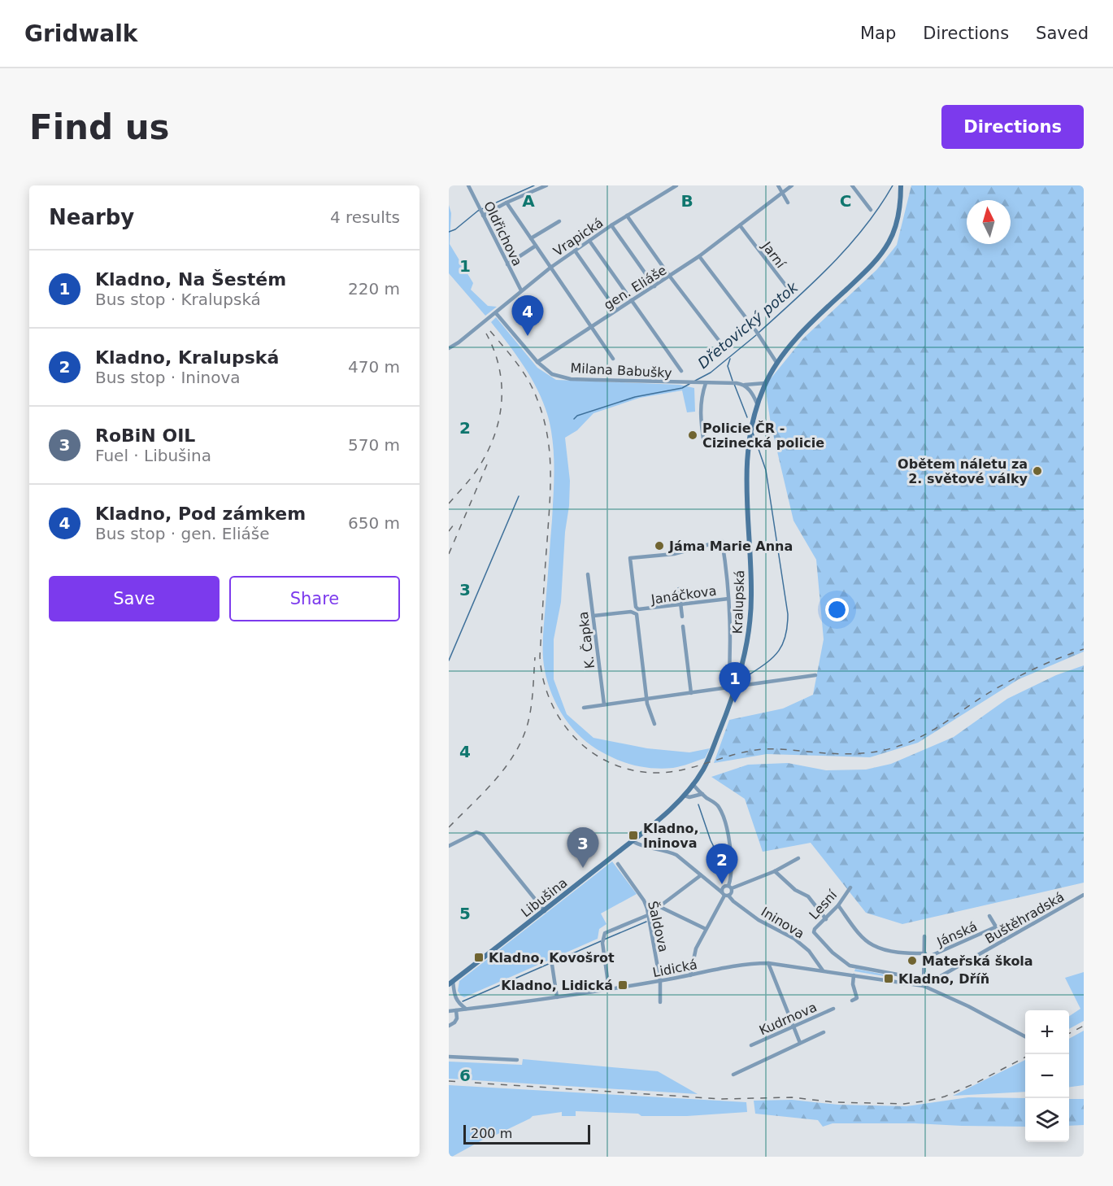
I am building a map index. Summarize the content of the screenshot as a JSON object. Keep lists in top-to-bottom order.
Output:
{
  "streets": {
    "main road": ["Kralupská", "Libušina"],
    "street": [
      "Oldřichova",
      "Vrapická",
      "Jarní",
      "gen. Eliáše",
      "Milana Babušky",
      "Janáčkova",
      "K. Čapka",
      "Lesní",
      "Buštěhradská",
      "Ininova",
      "Šaldova",
      "Jánská",
      "Lidická",
      "Kudrnova"
    ]
  },
  "crossings": [
    ["Oldřichova", "Vrapická"],
    ["Jarní", "gen. Eliáše"],
    ["gen. Eliáše", "Milana Babušky"],
    ["Milana Babušky", "Kralupská"],
    ["Janáčkova", "Kralupská"],
    ["Janáčkova", "K. Čapka"],
    ["Kralupská", "Libušina"],
    ["Libušina", "Ininova"],
    ["Lesní", "Jánská"],
    ["Lesní", "Lidická"],
    ["Buštěhradská", "Jánská"],
    ["Buštěhradská", "Lidická"],
    ["Ininova", "Lidická"],
    ["Šaldova", "Lidická"]
  ],
  "water": ["Dřetovický potok"],
  "places": {
    "other": [
      "Policie ČR - Cizinecká policie",
      "Obětem náletu za 2. světové války",
      "Jáma Marie Anna",
      "Mateřská škola"
    ],
    "transit": [
      "Kladno, Ininova",
      "Kladno, Kovošrot",
      "Kladno, Dříň",
      "Kladno, Lidická"
    ]
  },
  "scale_bar": "200 m",
  "north": "top",
  "page": {
    "header": "Gridwalk",
    "nav": ["Map", "Directions", "Saved"],
    "buttons": [
      "Directions",
      ["Save", "Share"]
    ],
    "title": "Find us",
    "heading": ["Nearby", "4 results"],
    "list": [
      {
        "mark": "1",
        "name": "Kladno, Na Šestém",
        "note": "Bus stop · Kralupská",
        "value": "220 m"
      },
      {
        "mark": "2",
        "name": "Kladno, Kralupská",
        "note": "Bus stop · Ininova",
        "value": "470 m"
      },
      {
        "mark": "3",
        "name": "RoBiN OIL",
        "note": "Fuel · Libušina",
        "value": "570 m"
      },
      {
        "mark": "4",
        "name": "Kladno, Pod zámkem",
        "note": "Bus stop · gen. Eliáše",
        "value": "650 m"
      }
    ],
    "pins": [
      "4",
      "1",
      "3",
      "2"
    ],
    "map_buttons": ["+", "−"],
    "scale": "200 m"
  },
  "grid": {
    "columns": ["A", "B", "C"],
    "rows": [
      "1",
      "2",
      "3",
      "4",
      "5",
      "6"
    ]
  }
}
